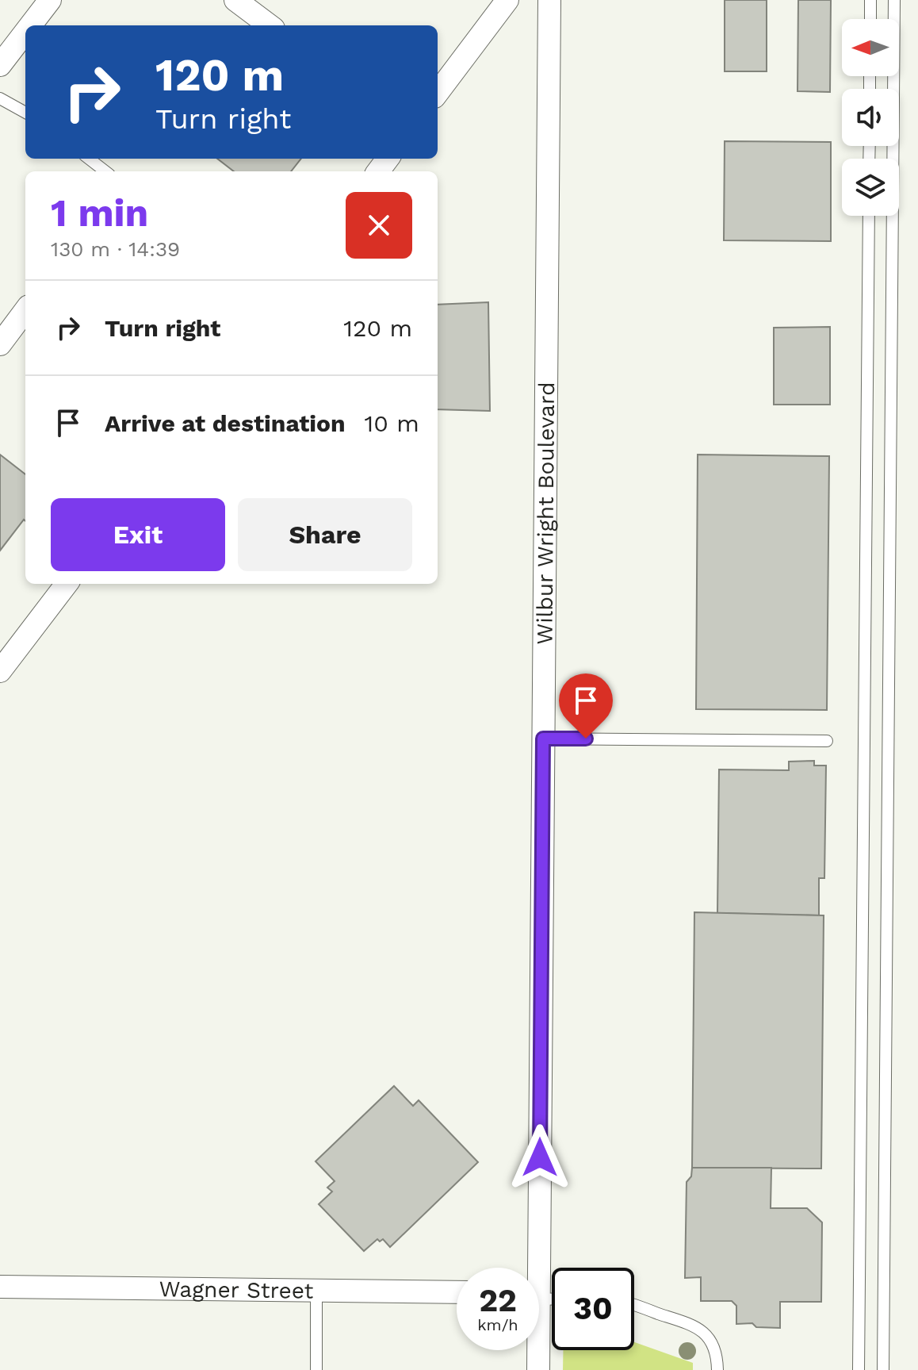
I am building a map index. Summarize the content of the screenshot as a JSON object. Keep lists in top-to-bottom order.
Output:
{
  "streets": {
    "street": ["Wilbur Wright Boulevard", "Wagner Street"]
  },
  "north": "left",
  "page": {
    "turn": ["120 m", "Turn right"],
    "heading": ["1 min", "130 m · 14:39"],
    "list": [
      {
        "name": "Turn right",
        "value": "120 m"
      },
      {
        "name": "Arrive at destination",
        "value": "10 m"
      }
    ],
    "buttons": ["Exit", "Share"],
    "speed": "22 km/h",
    "limit": "30"
  }
}
